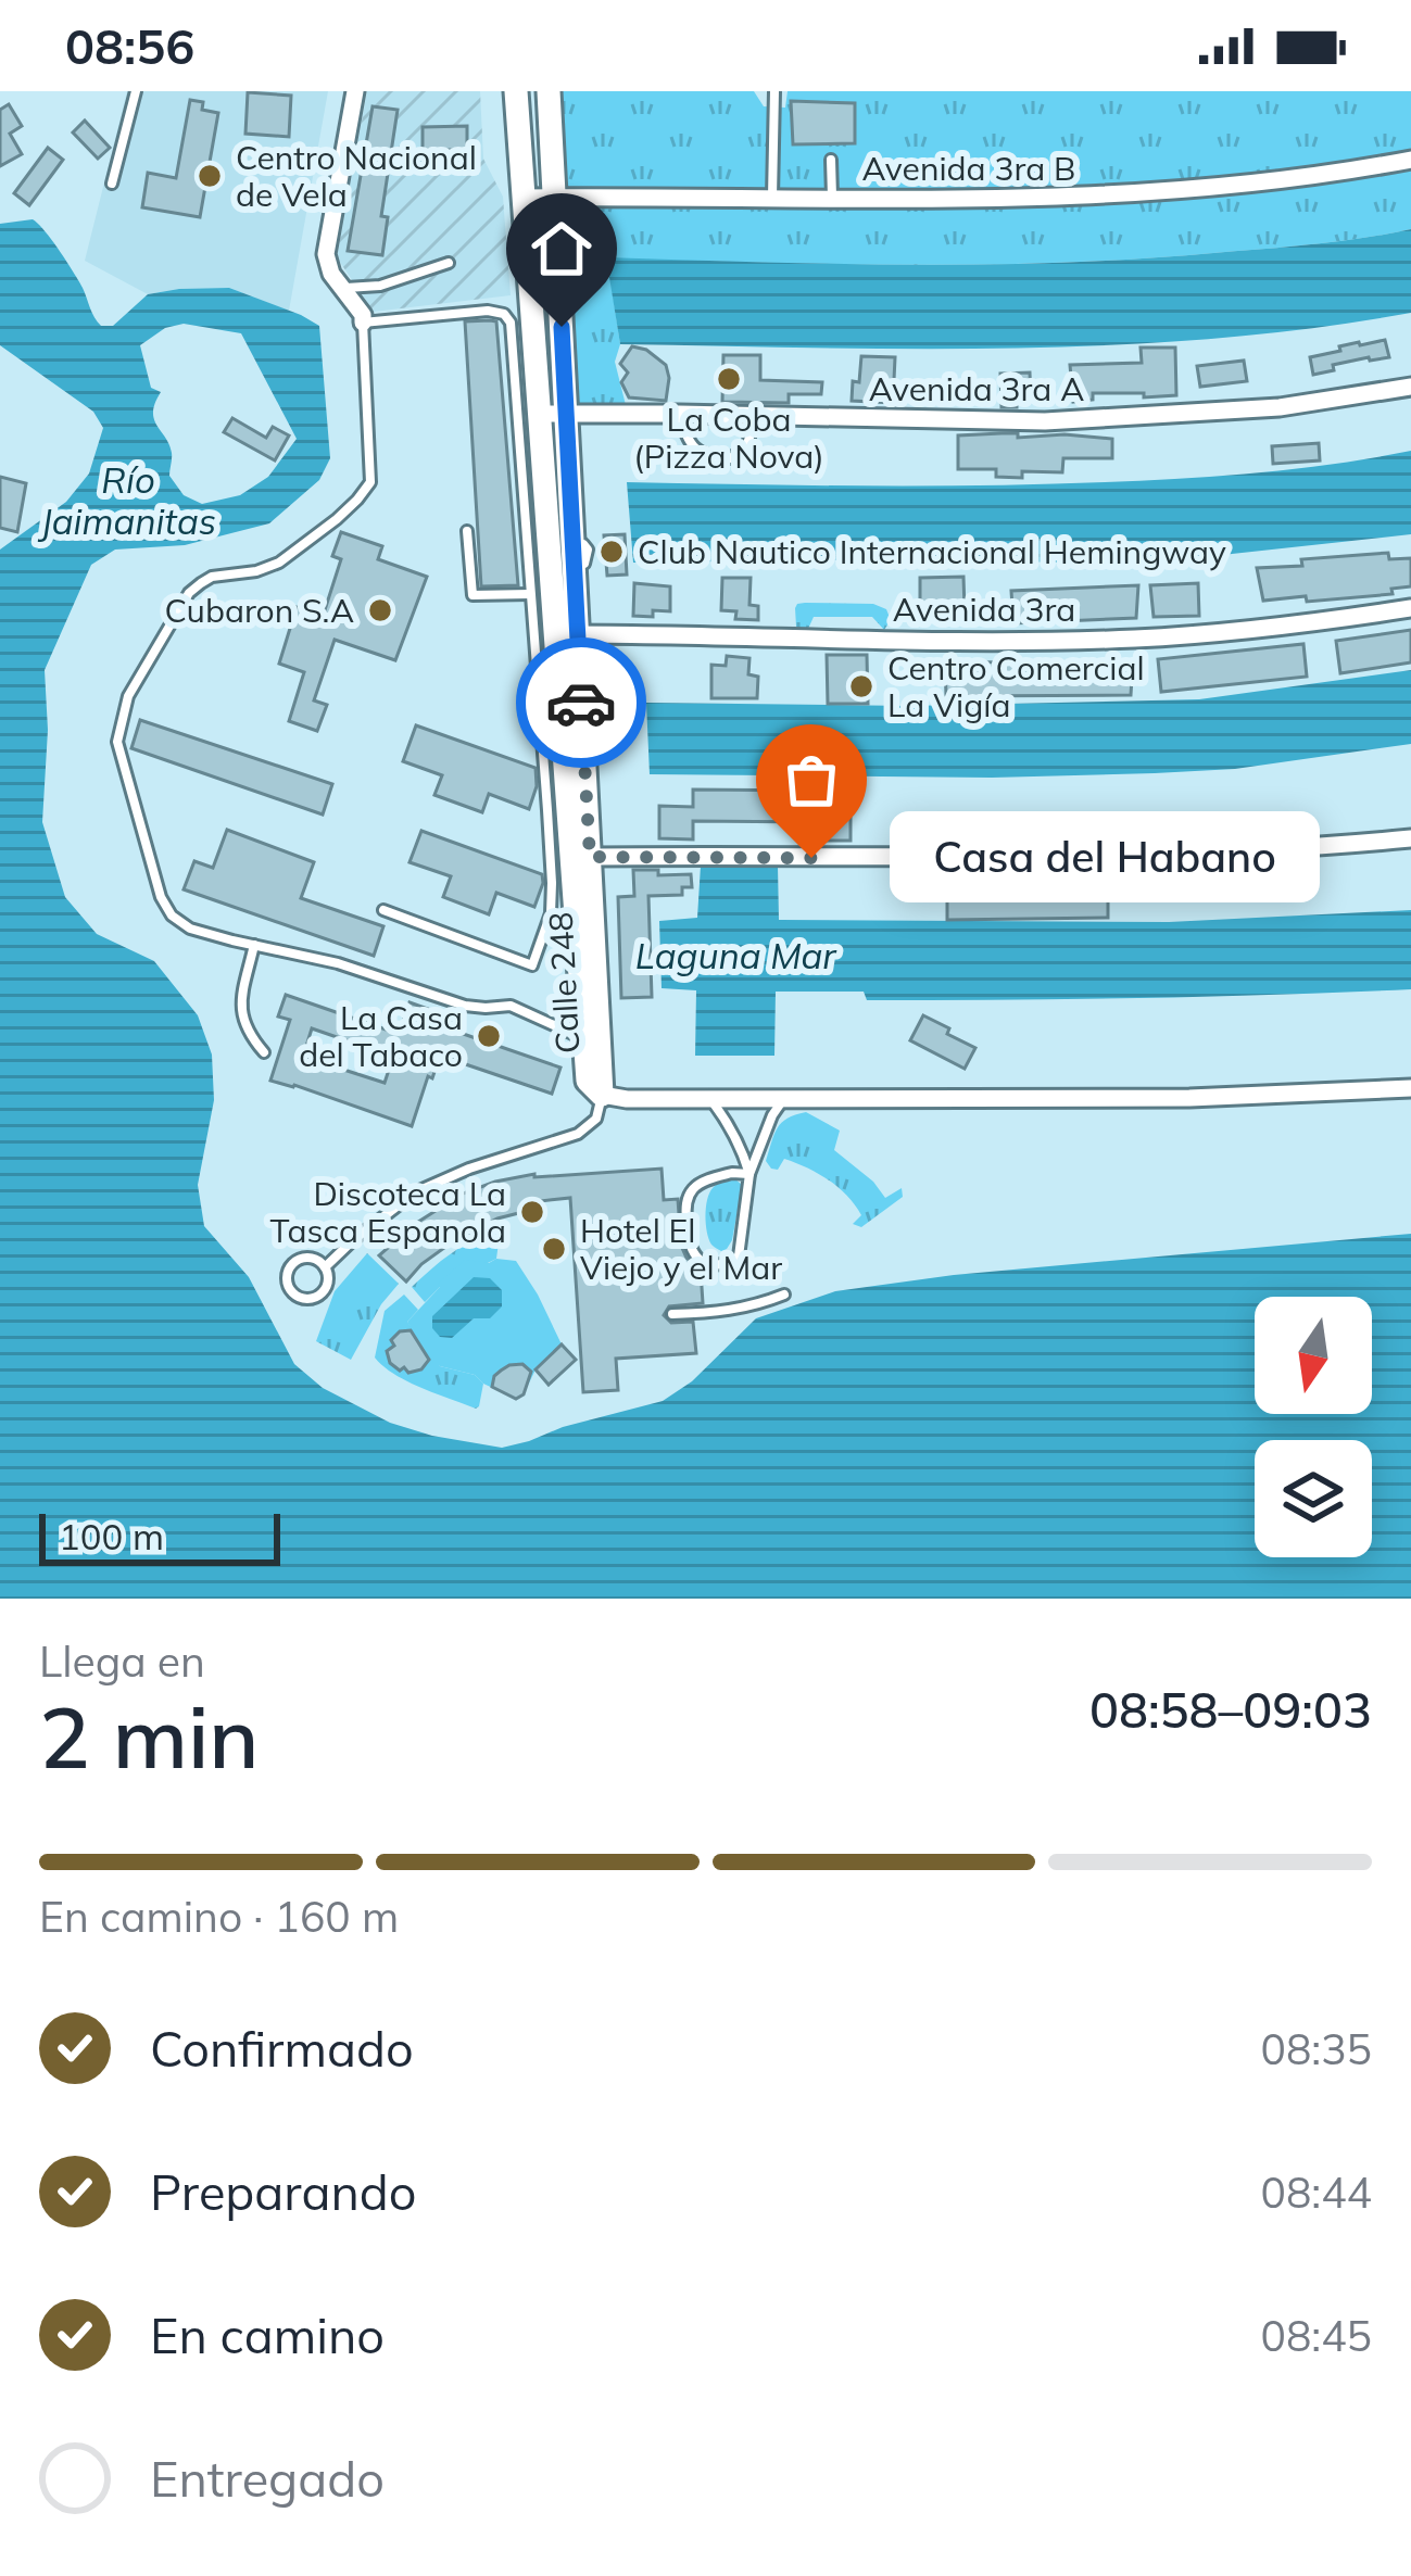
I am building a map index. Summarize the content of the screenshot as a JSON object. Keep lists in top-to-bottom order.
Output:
{
  "streets": {
    "street": [
      "Avenida 3ra B",
      "Avenida 3ra A",
      "Avenida 3ra",
      "Calle 248"
    ]
  },
  "crossings": [
    ["Avenida 3ra B", "Calle 248"],
    ["Avenida 3ra A", "Calle 248"],
    ["Avenida 3ra", "Calle 248"]
  ],
  "water": ["Río Jaimanitas", "Laguna Mar"],
  "places": [
    "Centro Nacional de Vela",
    "La Coba (Pizza Nova)",
    "Club Nautico Internacional Hemingway",
    "Cubaron S.A",
    "Centro Comercial La Vigía",
    "Casa del Habano",
    "La Casa del Tabaco",
    "Discoteca La Tasca Espanola",
    "Hotel El Viejo y el Mar"
  ],
  "scale_bar": "100 m",
  "north": "bottom",
  "page": {
    "status": "08:56",
    "bubble": "Casa del Habano",
    "scale": "100 m",
    "heading": ["2 min", "Llega en", "08:58–09:03"],
    "bar": "En camino · 160 m",
    "list": [
      ["Confirmado", "08:35"],
      ["Preparando", "08:44"],
      ["En camino", "08:45"],
      "Entregado"
    ]
  }
}
